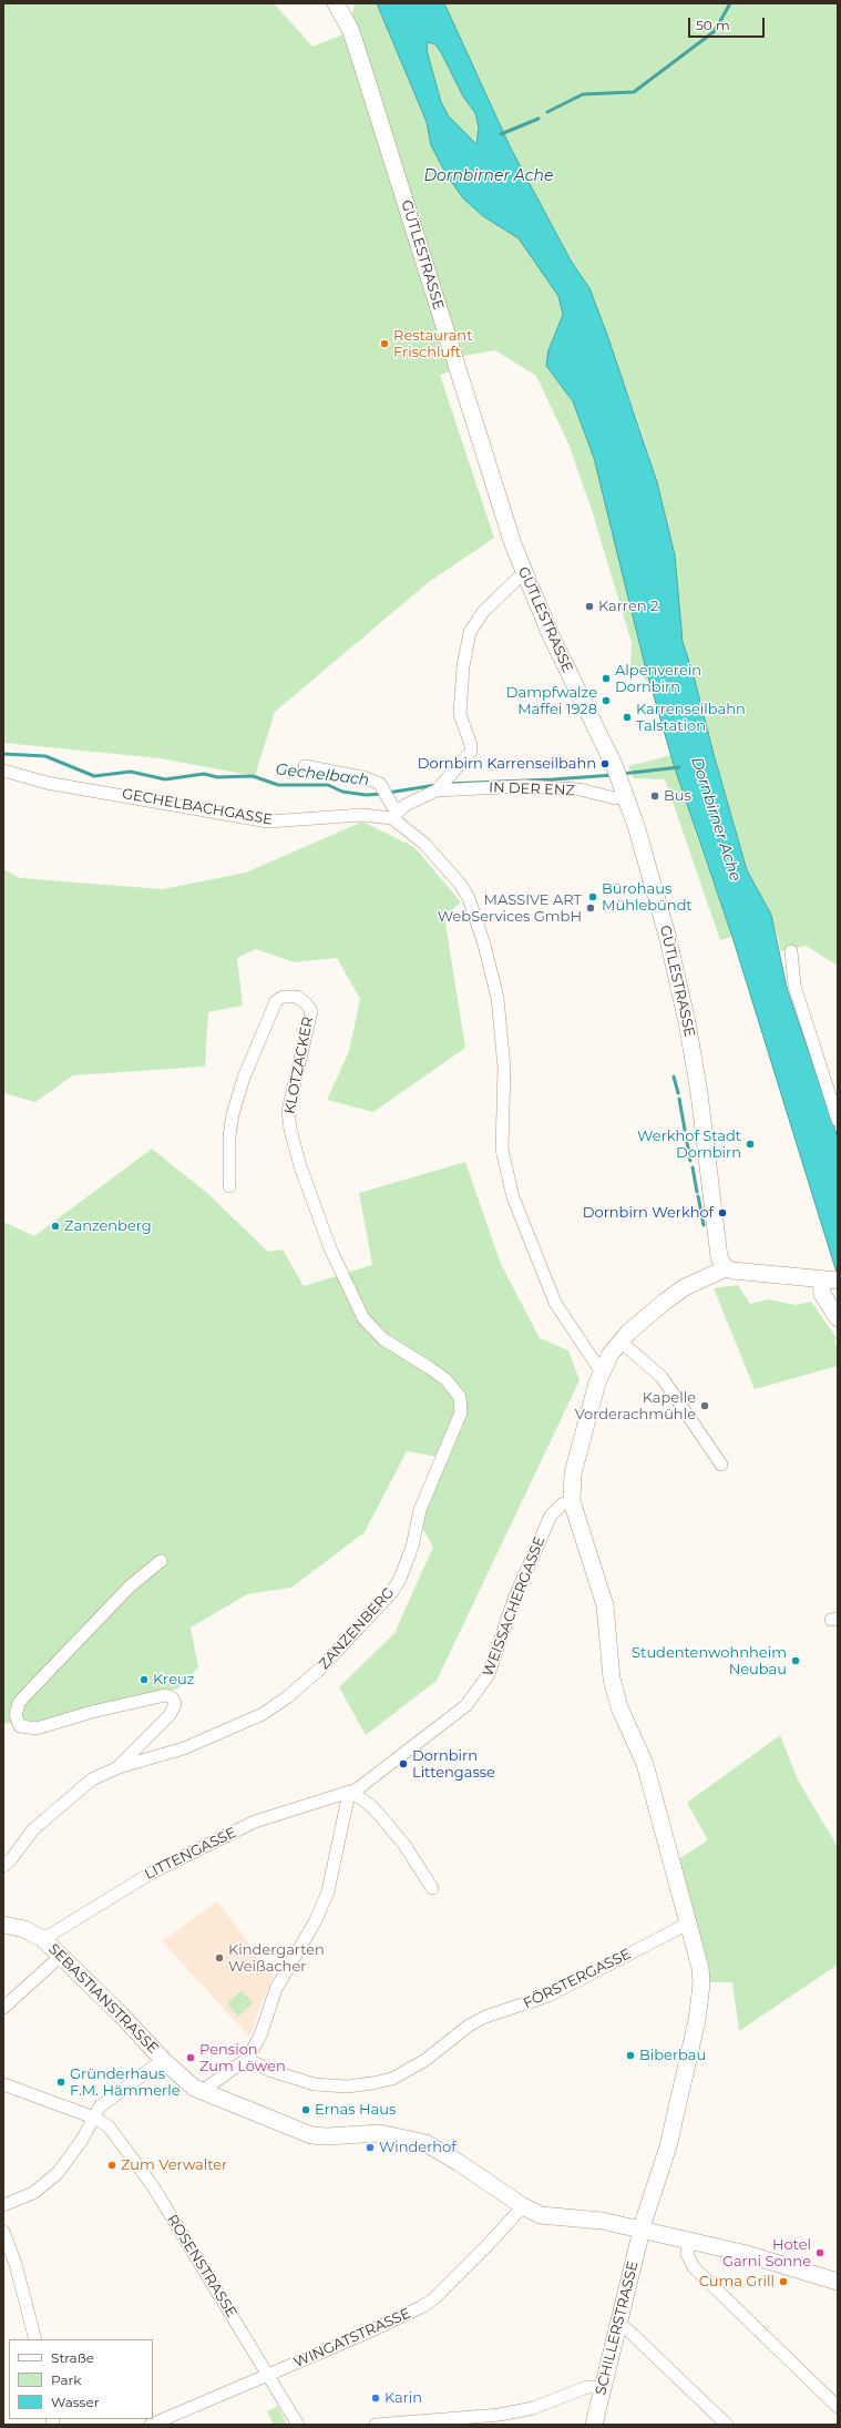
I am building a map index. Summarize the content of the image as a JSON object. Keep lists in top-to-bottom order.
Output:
{
  "streets": {
    "street": [
      "GÜTLESTRASSE",
      "IN DER ENZ",
      "GECHELBACHGASSE",
      "KLOTZACKER",
      "WEISSACHERGASSE",
      "ZANZENBERG",
      "LITTENGASSE",
      "FÖRSTERGASSE",
      "SEBASTIANSTRASSE",
      "ROSENSTRASSE",
      "SCHILLERSTRASSE",
      "WINGATSTRASSE"
    ]
  },
  "crossings": [
    ["GÜTLESTRASSE", "IN DER ENZ"],
    ["GÜTLESTRASSE", "SCHILLERSTRASSE"],
    ["IN DER ENZ", "GECHELBACHGASSE"],
    ["GECHELBACHGASSE", "SCHILLERSTRASSE"],
    ["KLOTZACKER", "ZANZENBERG"],
    ["WEISSACHERGASSE", "LITTENGASSE"],
    ["WEISSACHERGASSE", "SCHILLERSTRASSE"],
    ["LITTENGASSE", "SEBASTIANSTRASSE"],
    ["FÖRSTERGASSE", "SCHILLERSTRASSE"],
    ["SEBASTIANSTRASSE", "SCHILLERSTRASSE"],
    ["SEBASTIANSTRASSE", "WINGATSTRASSE"],
    ["ROSENSTRASSE", "WINGATSTRASSE"]
  ],
  "water": ["Dornbirner Ache", "Gechelbach"],
  "places": [
    "Restaurant Frischluft",
    "Karren 2",
    "Alpenverein Dornbirn",
    "Dampfwalze Maffei 1928",
    "Karrenseilbahn Talstation",
    "Dornbirn Karrenseilbahn",
    "Bus",
    "Bürohaus Mühlebündt",
    "MASSIVE ART WebServices GmbH",
    "Werkhof Stadt Dornbirn",
    "Dornbirn Werkhof",
    "Zanzenberg",
    "Kapelle Vorderachmühle",
    "Studentenwohnheim Neubau",
    "Kreuz",
    "Dornbirn Littengasse",
    "Kindergarten Weißacher",
    "Biberbau",
    "Pension Zum Löwen",
    "Gründerhaus F.M. Hämmerle",
    "Ernas Haus",
    "Winderhof",
    "Zum Verwalter",
    "Hotel Garni Sonne",
    "Cuma Grill",
    "Karin"
  ],
  "legend": ["Straße", "Park", "Wasser"],
  "scale_bar": "50 m"
}
